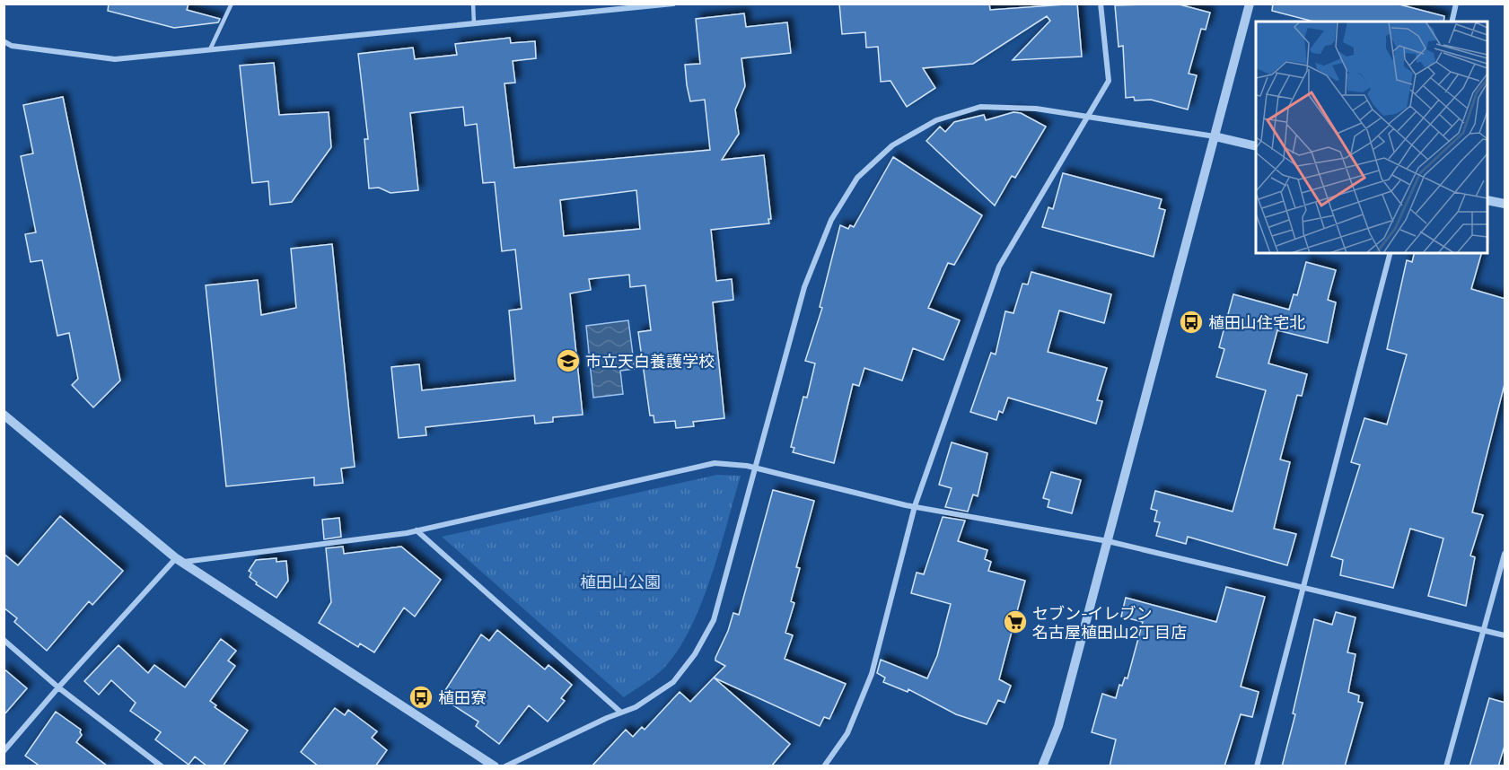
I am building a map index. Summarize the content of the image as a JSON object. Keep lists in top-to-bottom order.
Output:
{
  "parks": ["植田山公園"],
  "places": {
    "bus stop": ["植田山住宅北", "植田寮"],
    "school or university": ["市立天白養護学校"],
    "supermarket": ["セブン-イレブン 名古屋植田山2丁目店"]
  }
}
